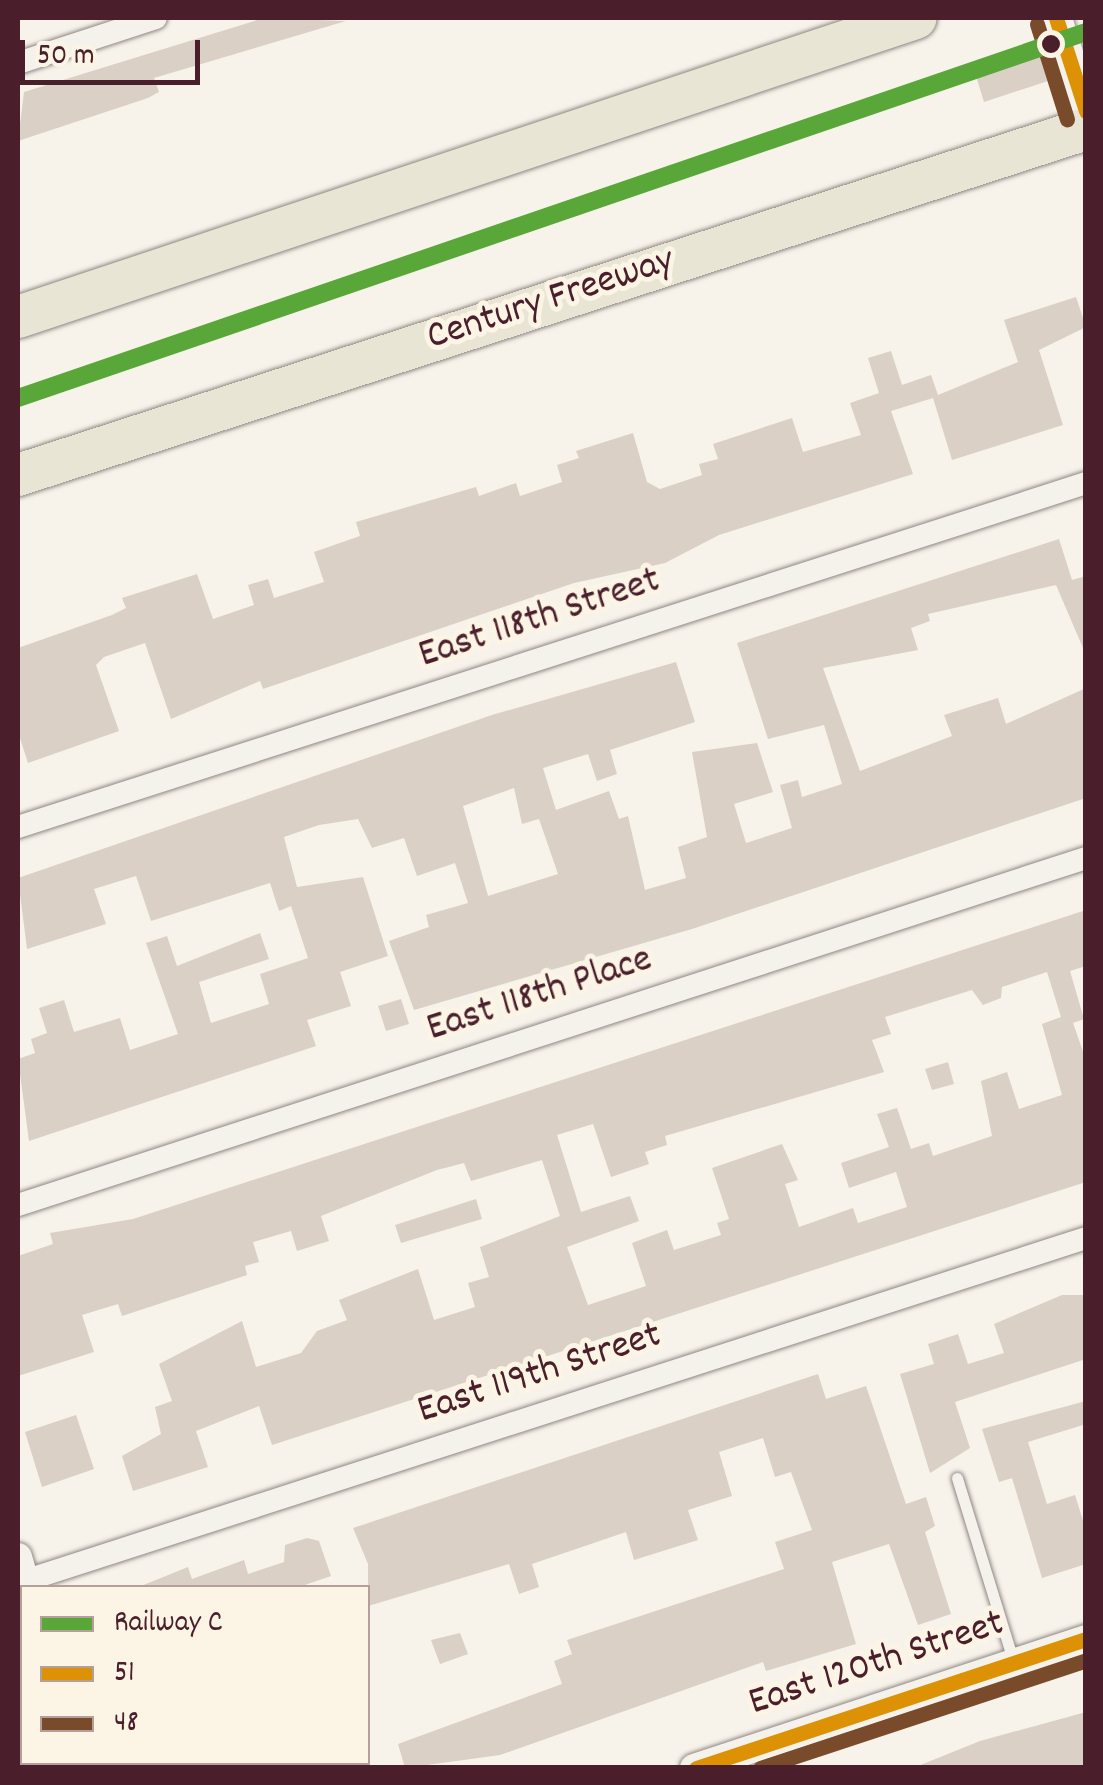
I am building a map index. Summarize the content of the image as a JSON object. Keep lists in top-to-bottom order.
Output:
{
  "streets": {
    "highway": ["Century Freeway"],
    "street": [
      "East 118th Street",
      "East 118th Place",
      "East 119th Street",
      "East 120th Street"
    ]
  },
  "lines": ["transit line 51", "transit line 48", "rail line C"],
  "legend": ["Railway C", "51", "48"],
  "scale_bar": "50 m"
}
